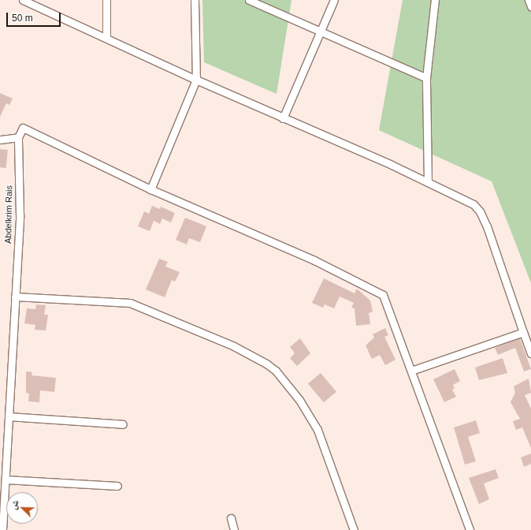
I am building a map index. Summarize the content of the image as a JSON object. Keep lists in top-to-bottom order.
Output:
{
  "streets": {
    "street": ["Abdelkrim Rais"]
  },
  "scale_bar": "50 m",
  "north": "top left"
}
